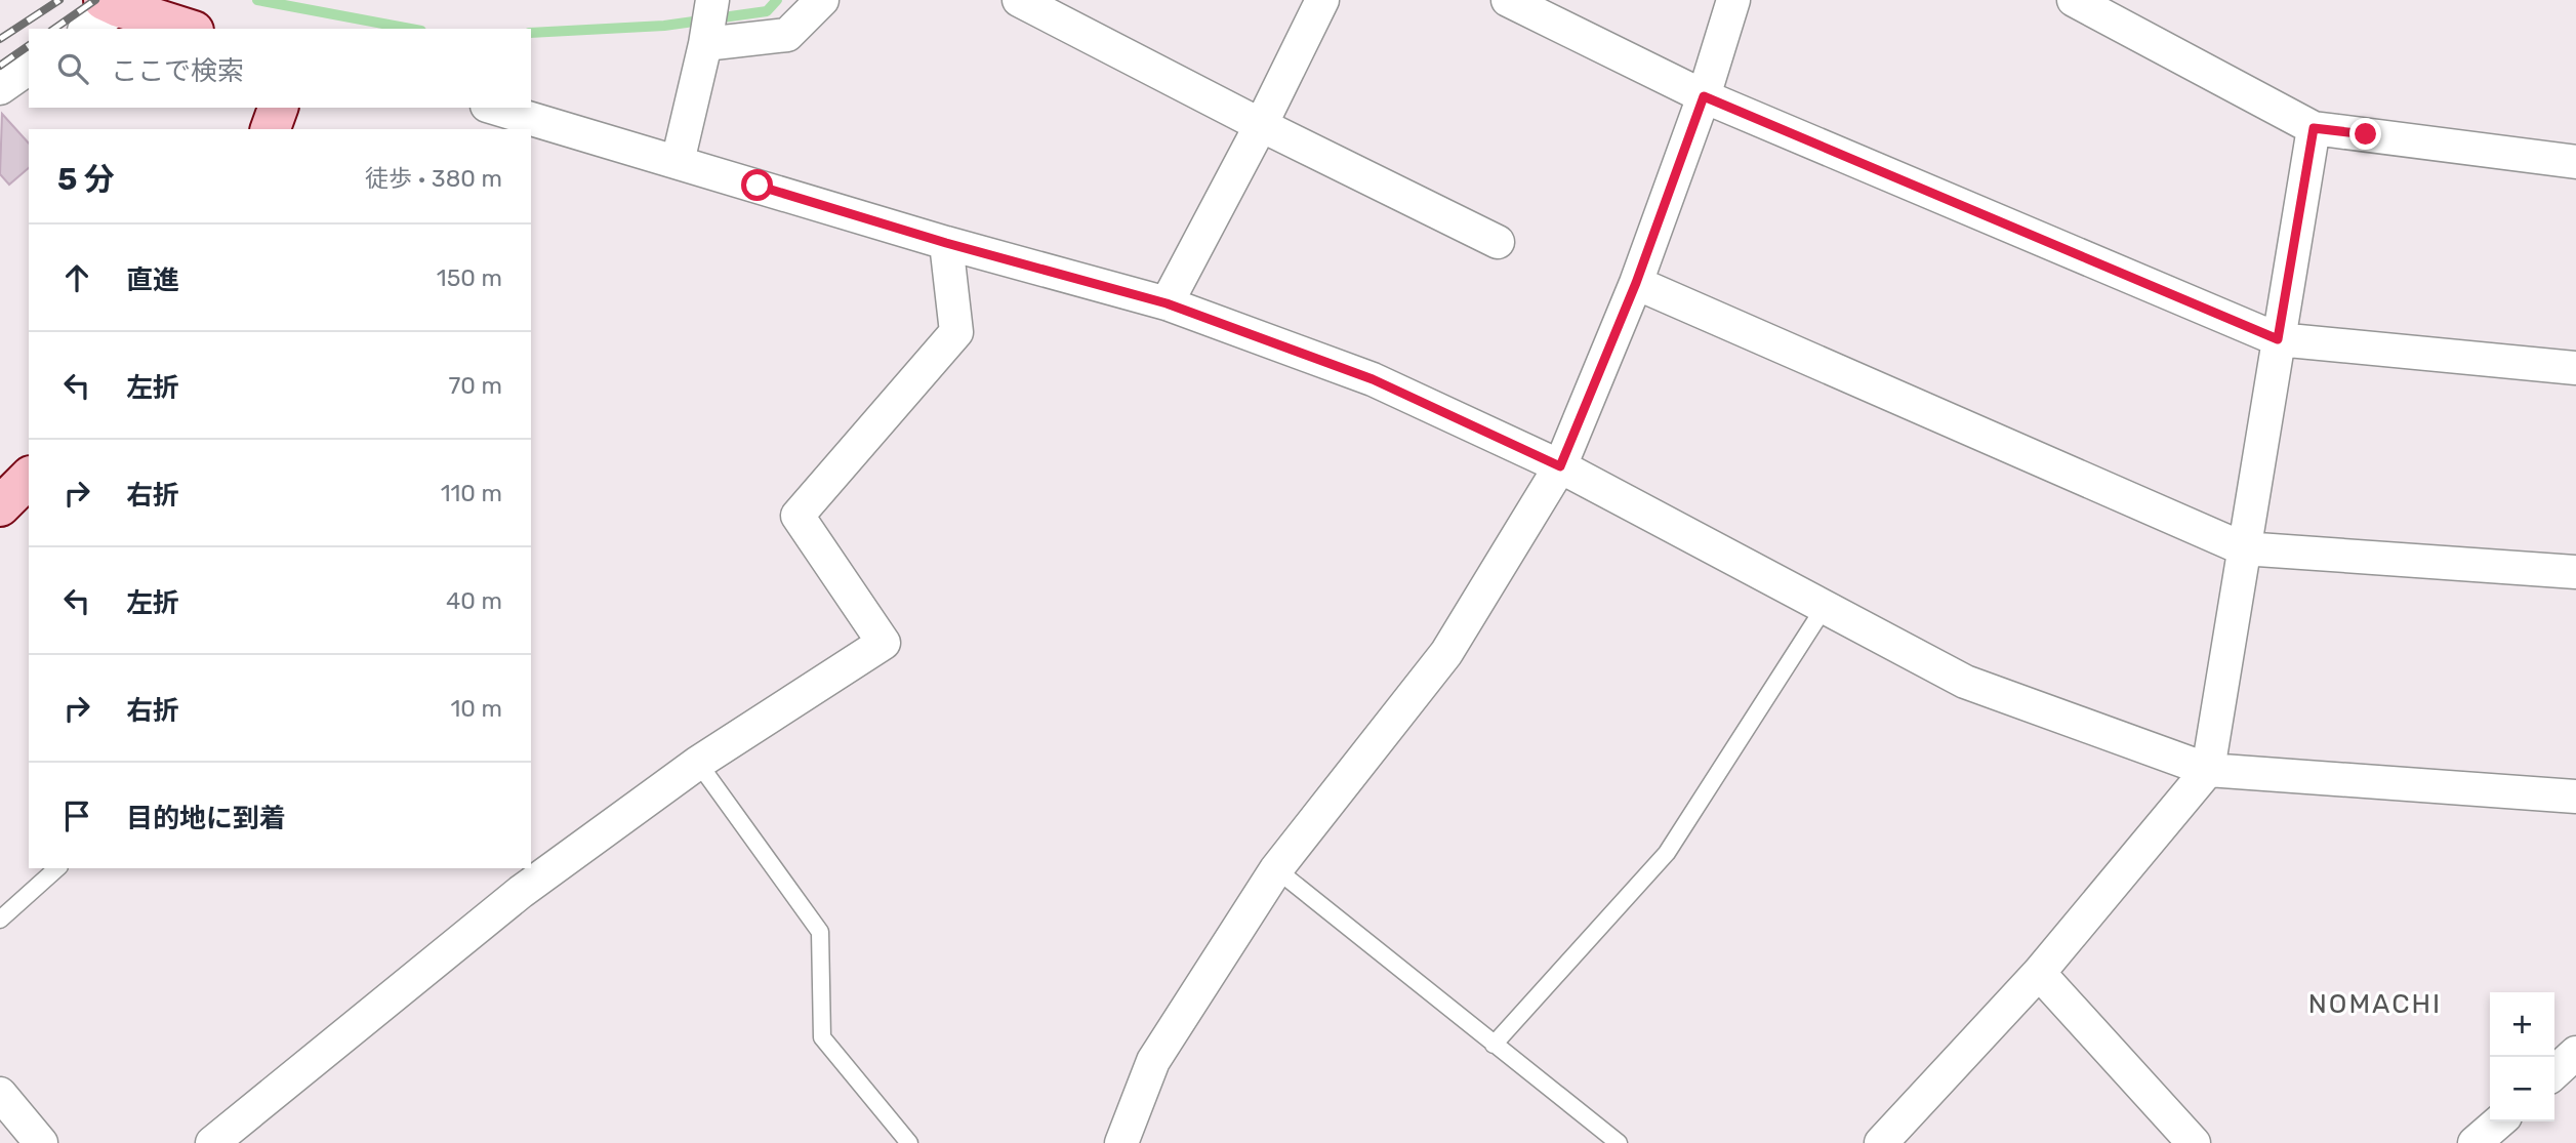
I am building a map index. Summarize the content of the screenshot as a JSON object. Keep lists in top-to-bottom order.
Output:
{
  "districts": ["NOMACHI"],
  "page": {
    "search": "ここで検索",
    "heading": ["5 分", "徒歩 · 380 m"],
    "list": [
      ["直進", "150 m"],
      ["左折", "70 m"],
      ["右折", "110 m"],
      ["左折", "40 m"],
      ["右折", "10 m"],
      "目的地に到着"
    ],
    "map_buttons": ["+", "−"]
  }
}
